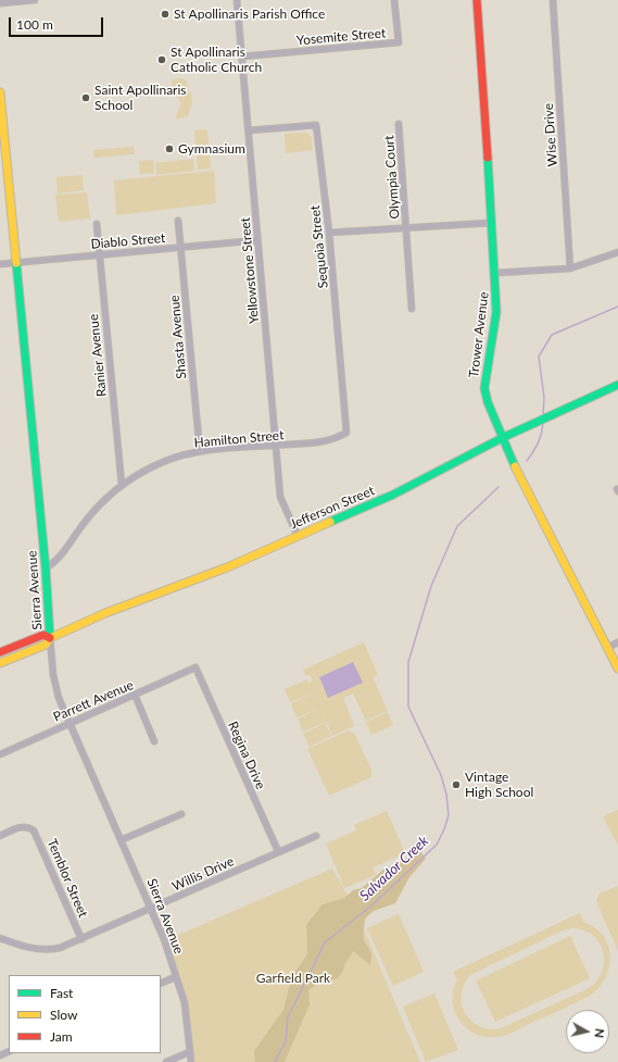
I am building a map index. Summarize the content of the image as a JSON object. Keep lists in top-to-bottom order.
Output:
{
  "streets": {
    "street": [
      "Yosemite Street",
      "Wise Drive",
      "Olympia Court",
      "Diablo Street",
      "Sequoia Street",
      "Yellowstone Street",
      "Trower Avenue",
      "Shasta Avenue",
      "Ranier Avenue",
      "Hamilton Street",
      "Jefferson Street",
      "Sierra Avenue",
      "Parrett Avenue",
      "Regina Drive",
      "Willis Drive",
      "Temblor Street"
    ]
  },
  "crossings": [
    ["Yosemite Street", "Yellowstone Street"],
    ["Diablo Street", "Yellowstone Street"],
    ["Diablo Street", "Shasta Avenue"],
    ["Diablo Street", "Ranier Avenue"],
    ["Diablo Street", "Sierra Avenue"],
    ["Sequoia Street", "Yellowstone Street"],
    ["Sequoia Street", "Hamilton Street"],
    ["Yellowstone Street", "Hamilton Street"],
    ["Yellowstone Street", "Jefferson Street"],
    ["Trower Avenue", "Jefferson Street"],
    ["Shasta Avenue", "Hamilton Street"],
    ["Ranier Avenue", "Hamilton Street"],
    ["Hamilton Street", "Sierra Avenue"],
    ["Jefferson Street", "Sierra Avenue"],
    ["Sierra Avenue", "Parrett Avenue"],
    ["Sierra Avenue", "Willis Drive"],
    ["Parrett Avenue", "Regina Drive"],
    ["Regina Drive", "Willis Drive"],
    ["Willis Drive", "Temblor Street"]
  ],
  "water": ["Salvador Creek"],
  "parks": ["Garfield Park"],
  "places": [
    "St Apollinaris Parish Office",
    "St Apollinaris Catholic Church",
    "Saint Apollinaris School",
    "Gymnasium",
    "Vintage High School"
  ],
  "legend": ["Fast", "Slow", "Jam"],
  "scale_bar": "100 m",
  "north": "right"
}
